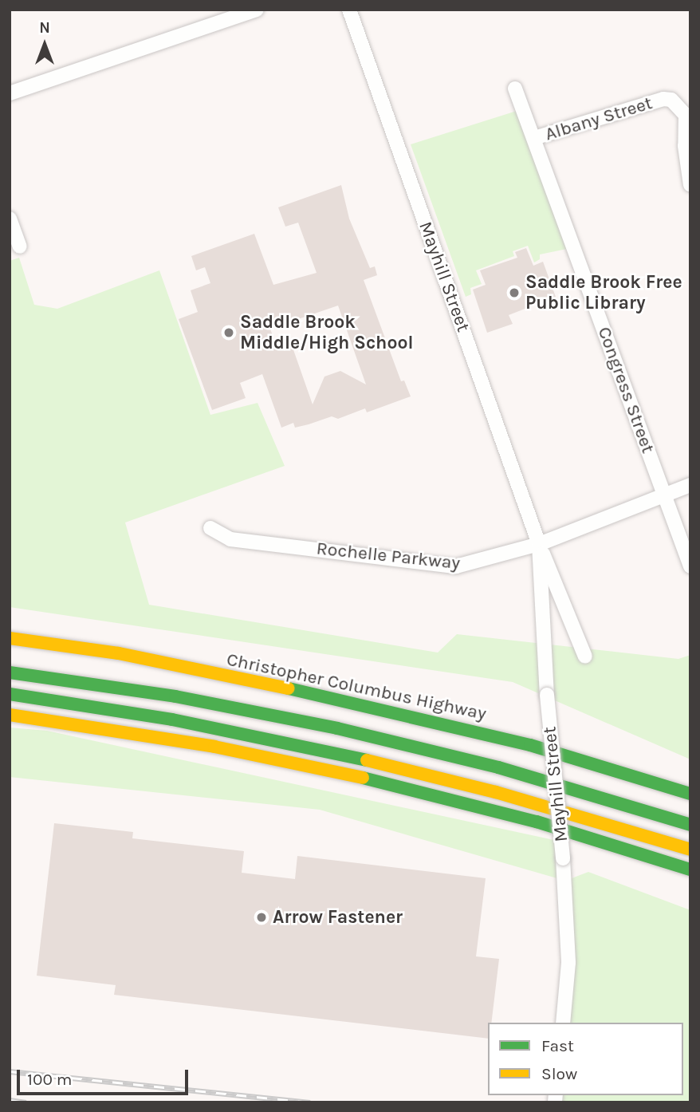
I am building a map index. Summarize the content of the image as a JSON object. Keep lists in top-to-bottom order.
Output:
{
  "streets": {
    "highway": ["Christopher Columbus Highway"],
    "street": [
      "Albany Street",
      "Mayhill Street",
      "Congress Street",
      "Rochelle Parkway"
    ]
  },
  "crossings": [
    ["Albany Street", "Congress Street"],
    ["Mayhill Street", "Rochelle Parkway"],
    ["Congress Street", "Rochelle Parkway"]
  ],
  "places": ["Saddle Brook Free Public Library", "Saddle Brook Middle/High School", "Arrow Fastener"],
  "legend": ["Fast", "Slow"],
  "scale_bar": "100 m",
  "north": "top"
}
